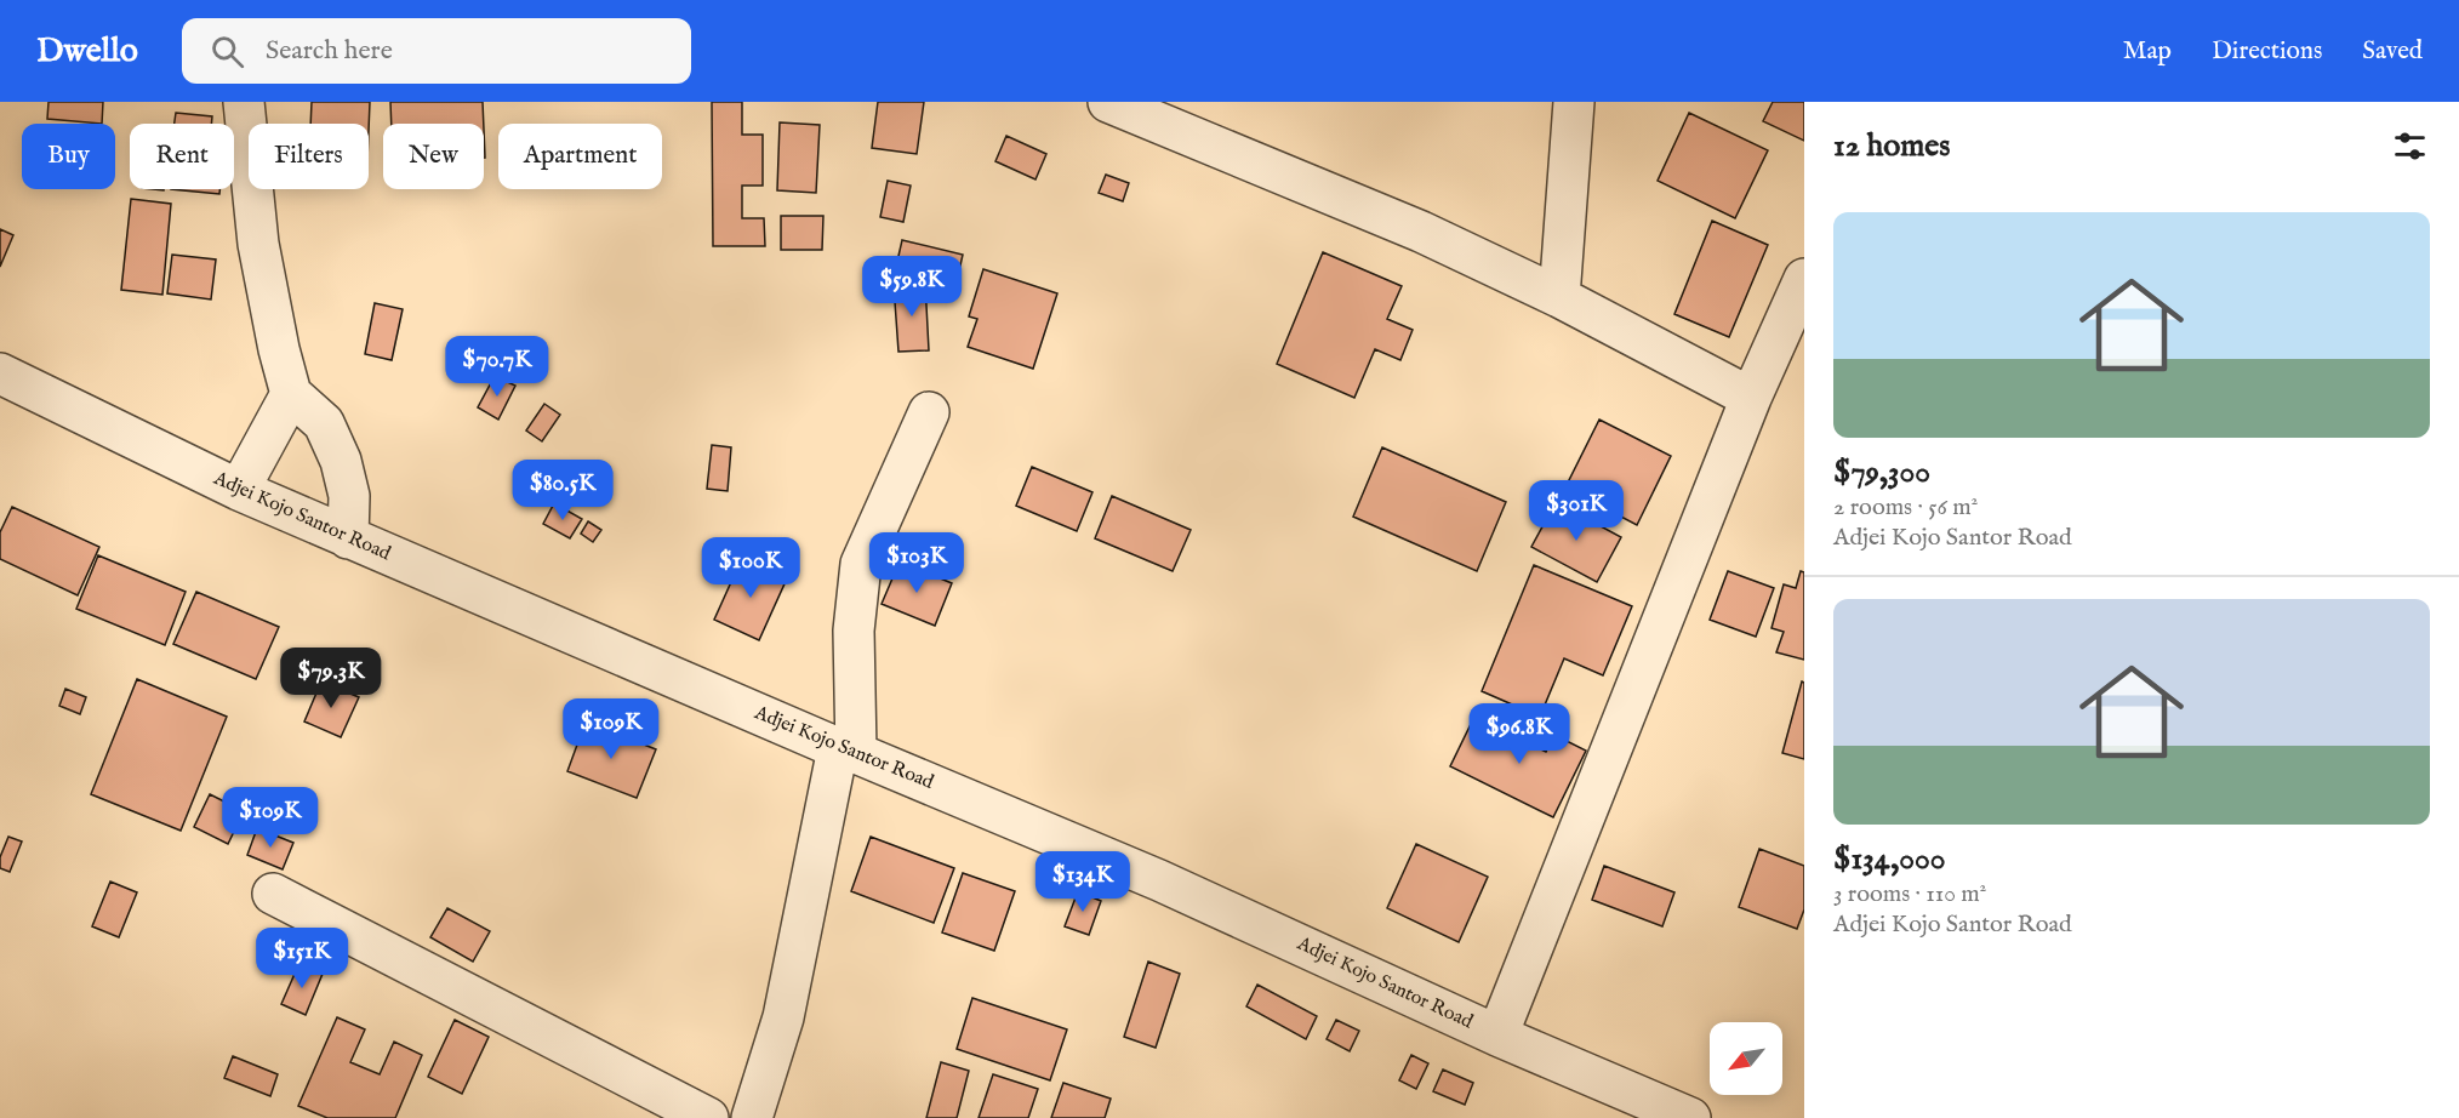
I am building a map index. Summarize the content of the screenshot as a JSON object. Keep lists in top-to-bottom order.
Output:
{
  "streets": {
    "street": ["Adjei Kojo Santor Road"]
  },
  "north": "bottom left",
  "page": {
    "header": "Dwello",
    "search": "Search here",
    "nav": ["Map", "Directions", "Saved"],
    "heading": "12 homes",
    "chip": [
      "Buy",
      "Rent",
      "Filters",
      "New",
      "Apartment"
    ],
    "list": [
      {
        "name": "$79,300",
        "note": "2 rooms · 56 m² · Adjei Kojo Santor Road"
      },
      {
        "name": "$134,000",
        "note": "3 rooms · 110 m² · Adjei Kojo Santor Road"
      }
    ],
    "price": [
      "$59.8K",
      "$70.7K",
      "$80.5K",
      "$301K",
      "$103K",
      "$100K",
      "$79.3K",
      "$109K",
      "$96.8K",
      "$109K",
      "$134K",
      "$151K"
    ]
  }
}
